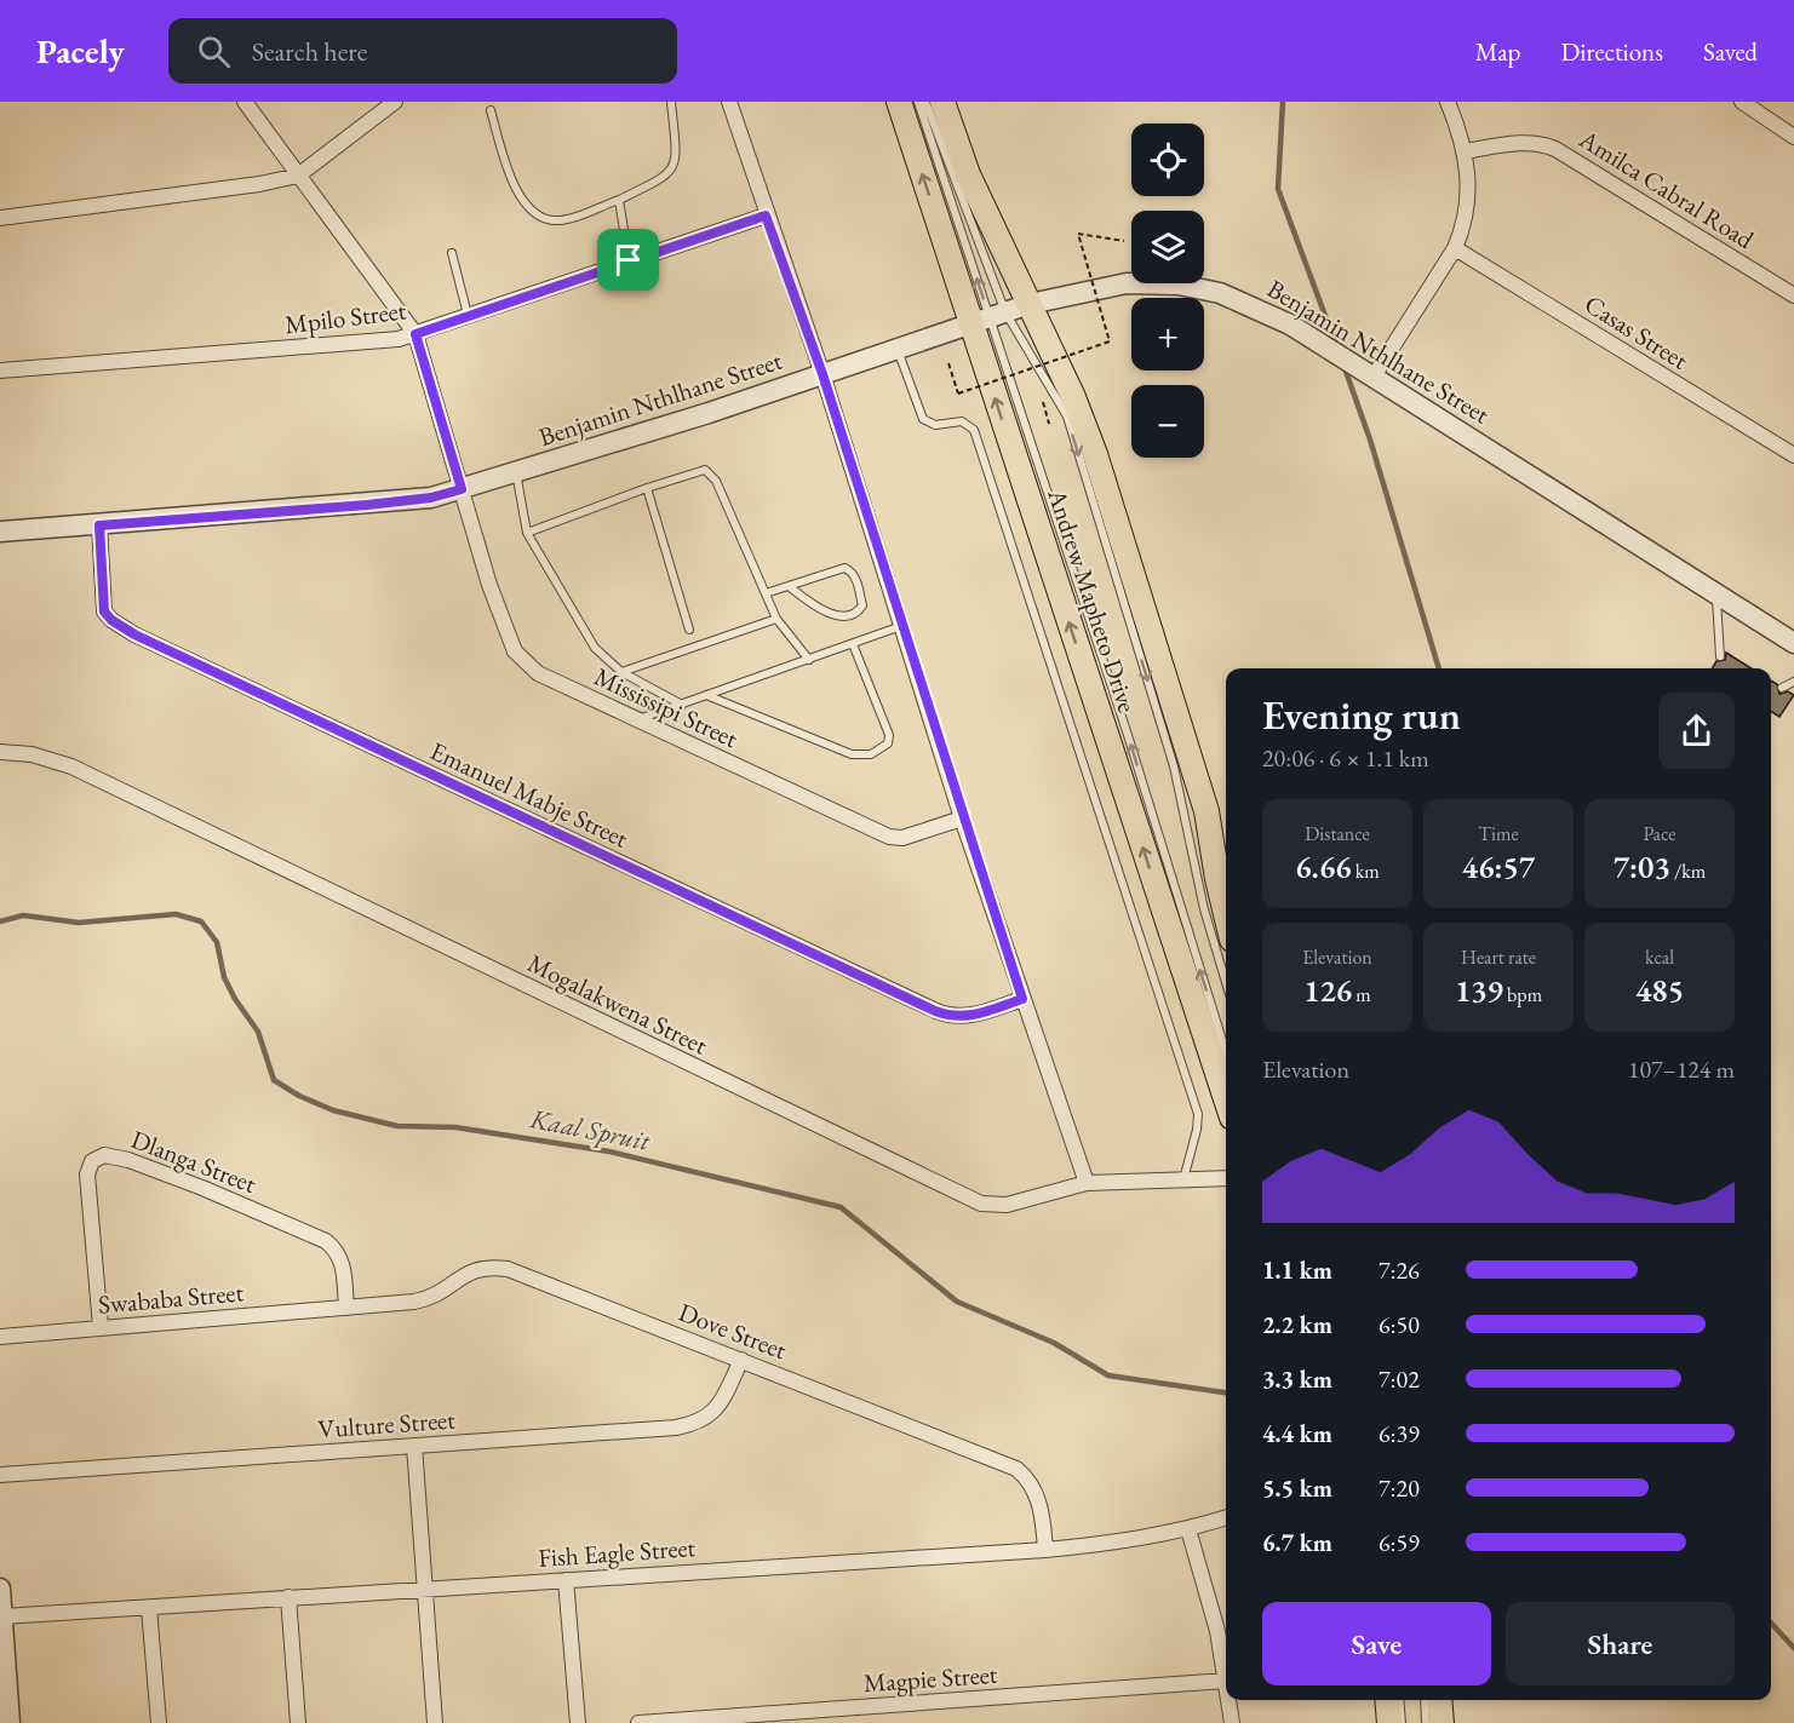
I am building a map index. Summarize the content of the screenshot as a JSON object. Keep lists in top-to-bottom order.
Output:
{
  "streets": {
    "main road": ["Andrew Mapheto Drive"],
    "street": [
      "Amilca Cabral Road",
      "Mpilo Street",
      "Casas Street",
      "Benjamin Nthlhane Street",
      "Mississipi Street",
      "Emanuel Mabje Street",
      "Mogalakwena Street",
      "Dlanga Street",
      "Swababa Street",
      "Dove Street",
      "Vulture Street",
      "Fish Eagle Street",
      "Magpie Street"
    ]
  },
  "crossings": [
    ["Mpilo Street", "Mississipi Street"],
    ["Benjamin Nthlhane Street", "Andrew Mapheto Drive"],
    ["Benjamin Nthlhane Street", "Mississipi Street"],
    ["Benjamin Nthlhane Street", "Emanuel Mabje Street"],
    ["Dlanga Street", "Swababa Street"],
    ["Dlanga Street", "Dove Street"],
    ["Swababa Street", "Dove Street"],
    ["Dove Street", "Vulture Street"],
    ["Dove Street", "Fish Eagle Street"]
  ],
  "water": ["Kaal Spruit"],
  "page": {
    "header": "Pacely",
    "search": "Search here",
    "nav": ["Map", "Directions", "Saved"],
    "map_buttons": ["+", "−"],
    "heading": ["Evening run", "20:06 · 6 × 1.1 km"],
    "stats": [
      ["Distance", "6.66 km"],
      ["Time", "46:57"],
      ["Pace", "7:03 /km"],
      ["Elevation", "126 m"],
      ["Heart rate", "139 bpm"],
      ["kcal", "485"]
    ],
    "chart": ["Elevation", "107–124 m"],
    "list": [
      {
        "name": "1.1 km",
        "note": "7:26"
      },
      {
        "name": "2.2 km",
        "note": "6:50"
      },
      {
        "name": "3.3 km",
        "note": "7:02"
      },
      {
        "name": "4.4 km",
        "note": "6:39"
      },
      {
        "name": "5.5 km",
        "note": "7:20"
      },
      {
        "name": "6.7 km",
        "note": "6:59"
      }
    ],
    "buttons": ["Save", "Share"]
  }
}
